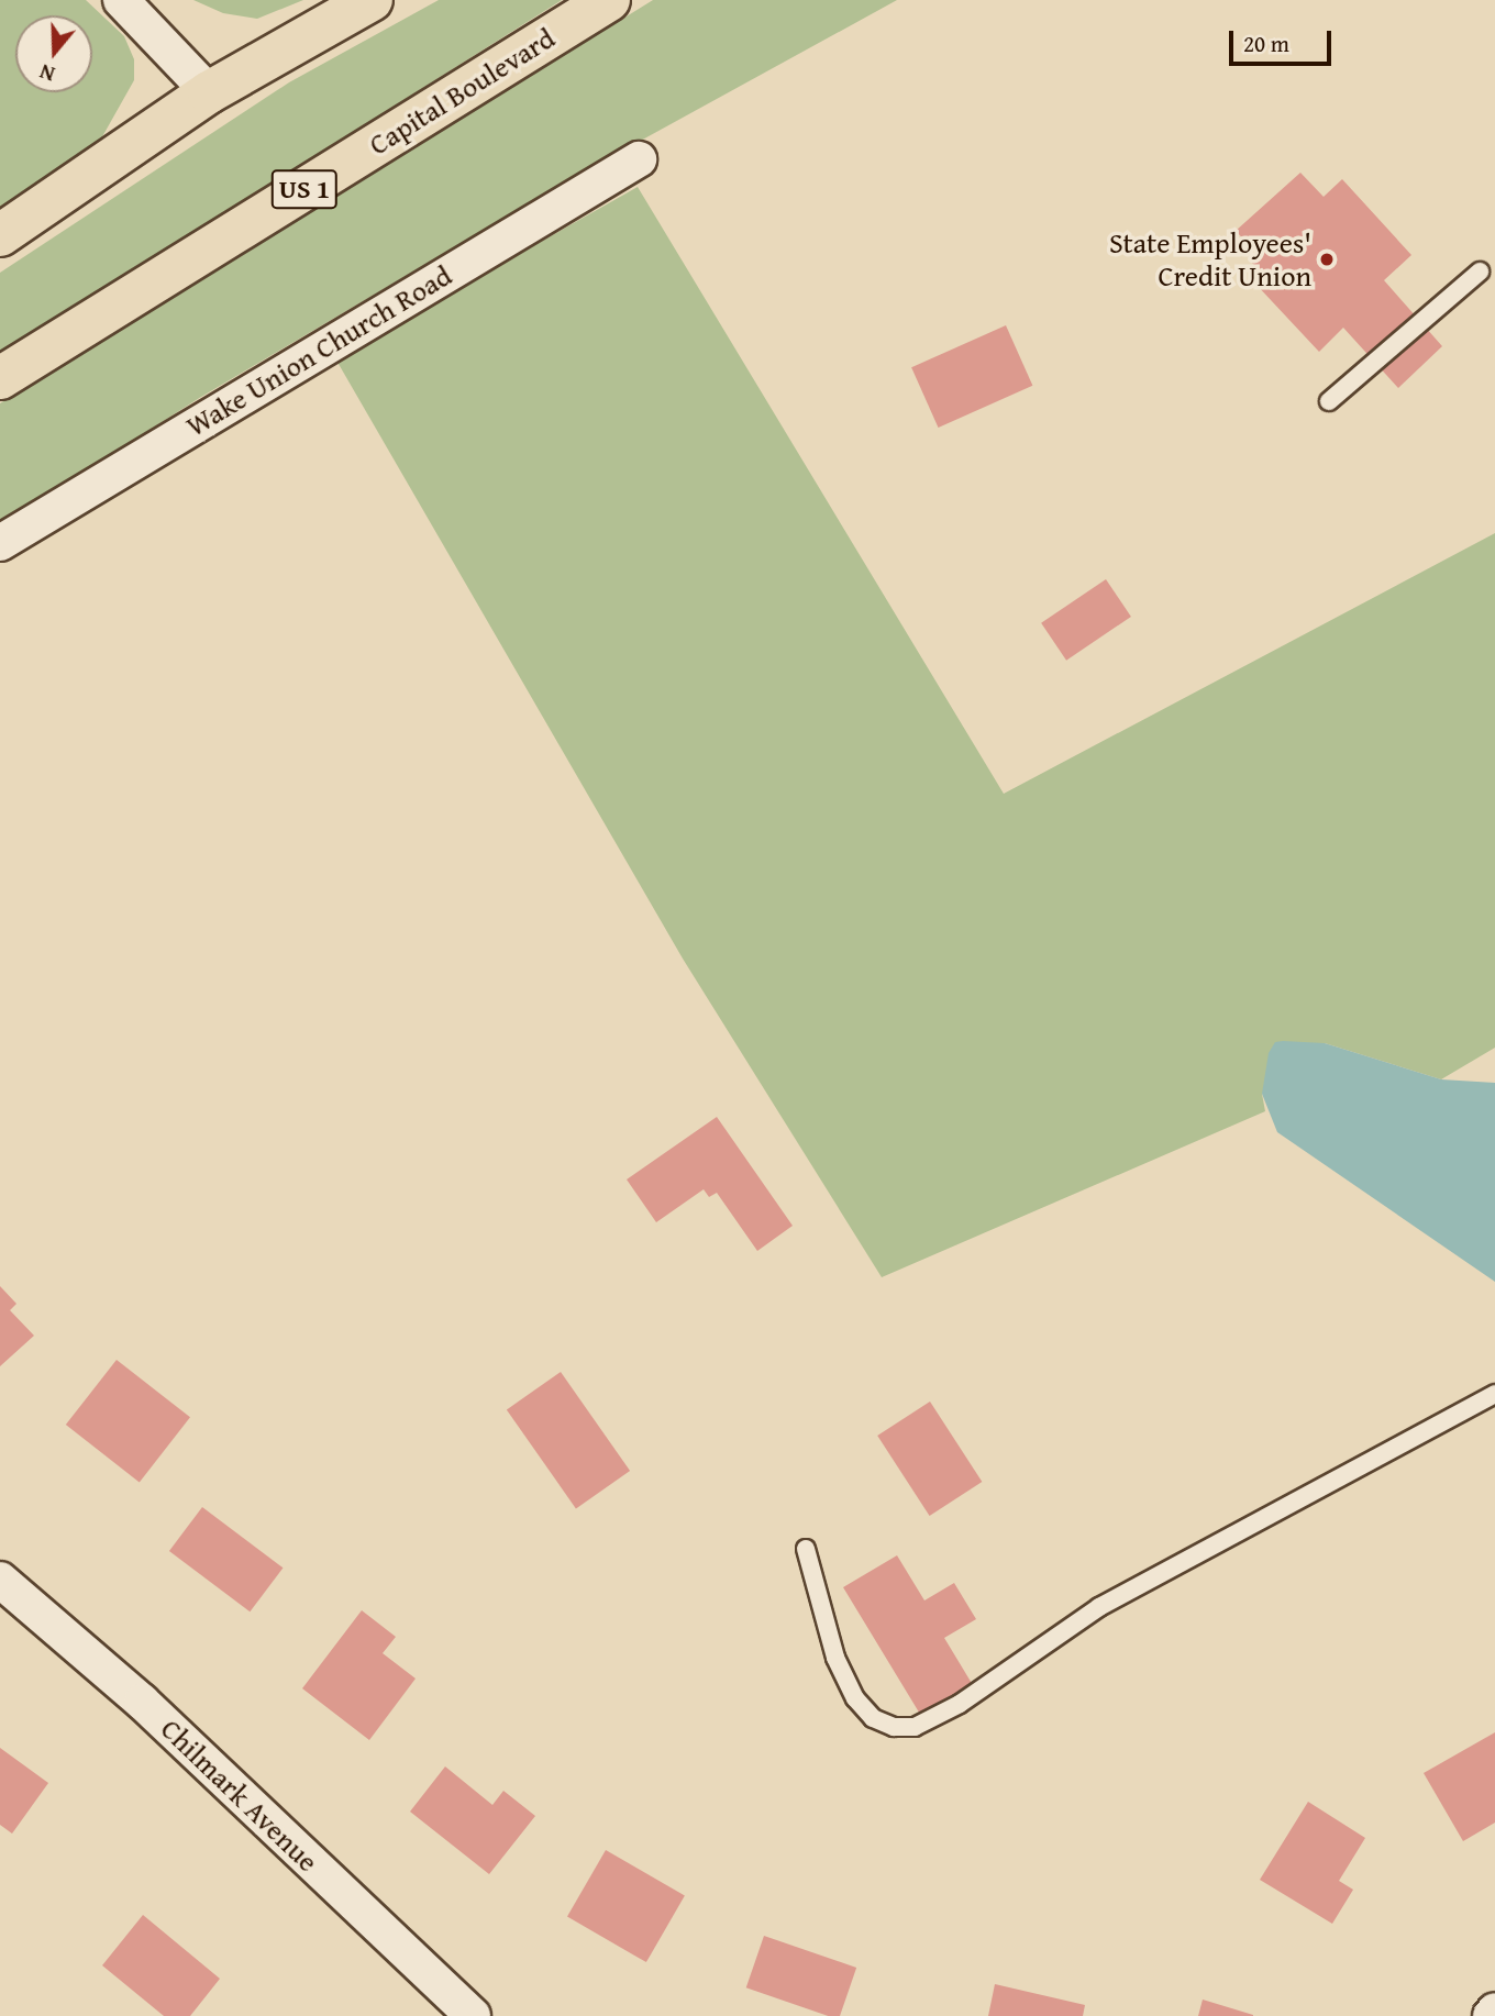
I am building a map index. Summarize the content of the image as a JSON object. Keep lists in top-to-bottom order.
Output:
{
  "streets": {
    "highway": ["Capital Boulevard", "US 1"],
    "street": ["Wake Union Church Road", "Chilmark Avenue"]
  },
  "places": ["State Employees' Credit Union"],
  "scale_bar": "20 m",
  "north": "bottom"
}
